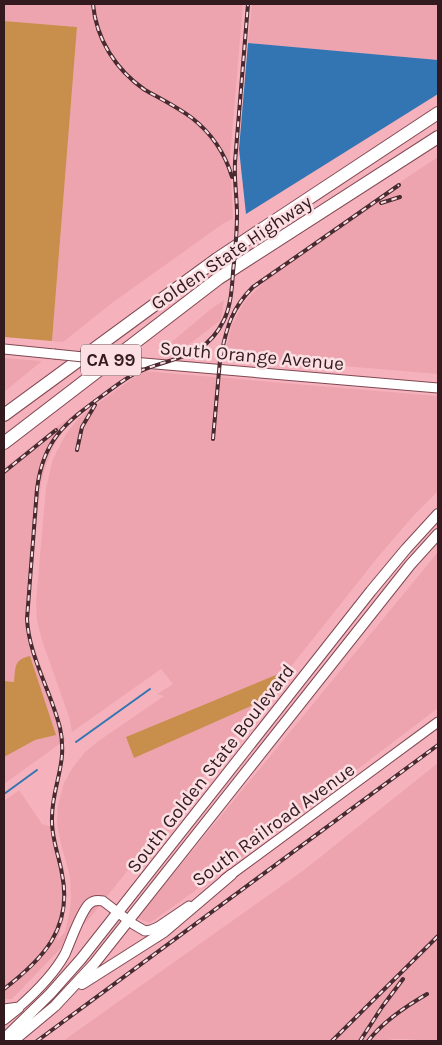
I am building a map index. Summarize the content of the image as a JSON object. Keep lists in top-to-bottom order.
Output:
{
  "streets": {
    "highway": ["Golden State Highway", "CA 99"],
    "main road": ["South Golden State Boulevard"],
    "street": ["South Orange Avenue", "South Railroad Avenue"]
  },
  "crossings": [
    ["South Golden State Boulevard", "South Railroad Avenue"]
  ]
}
